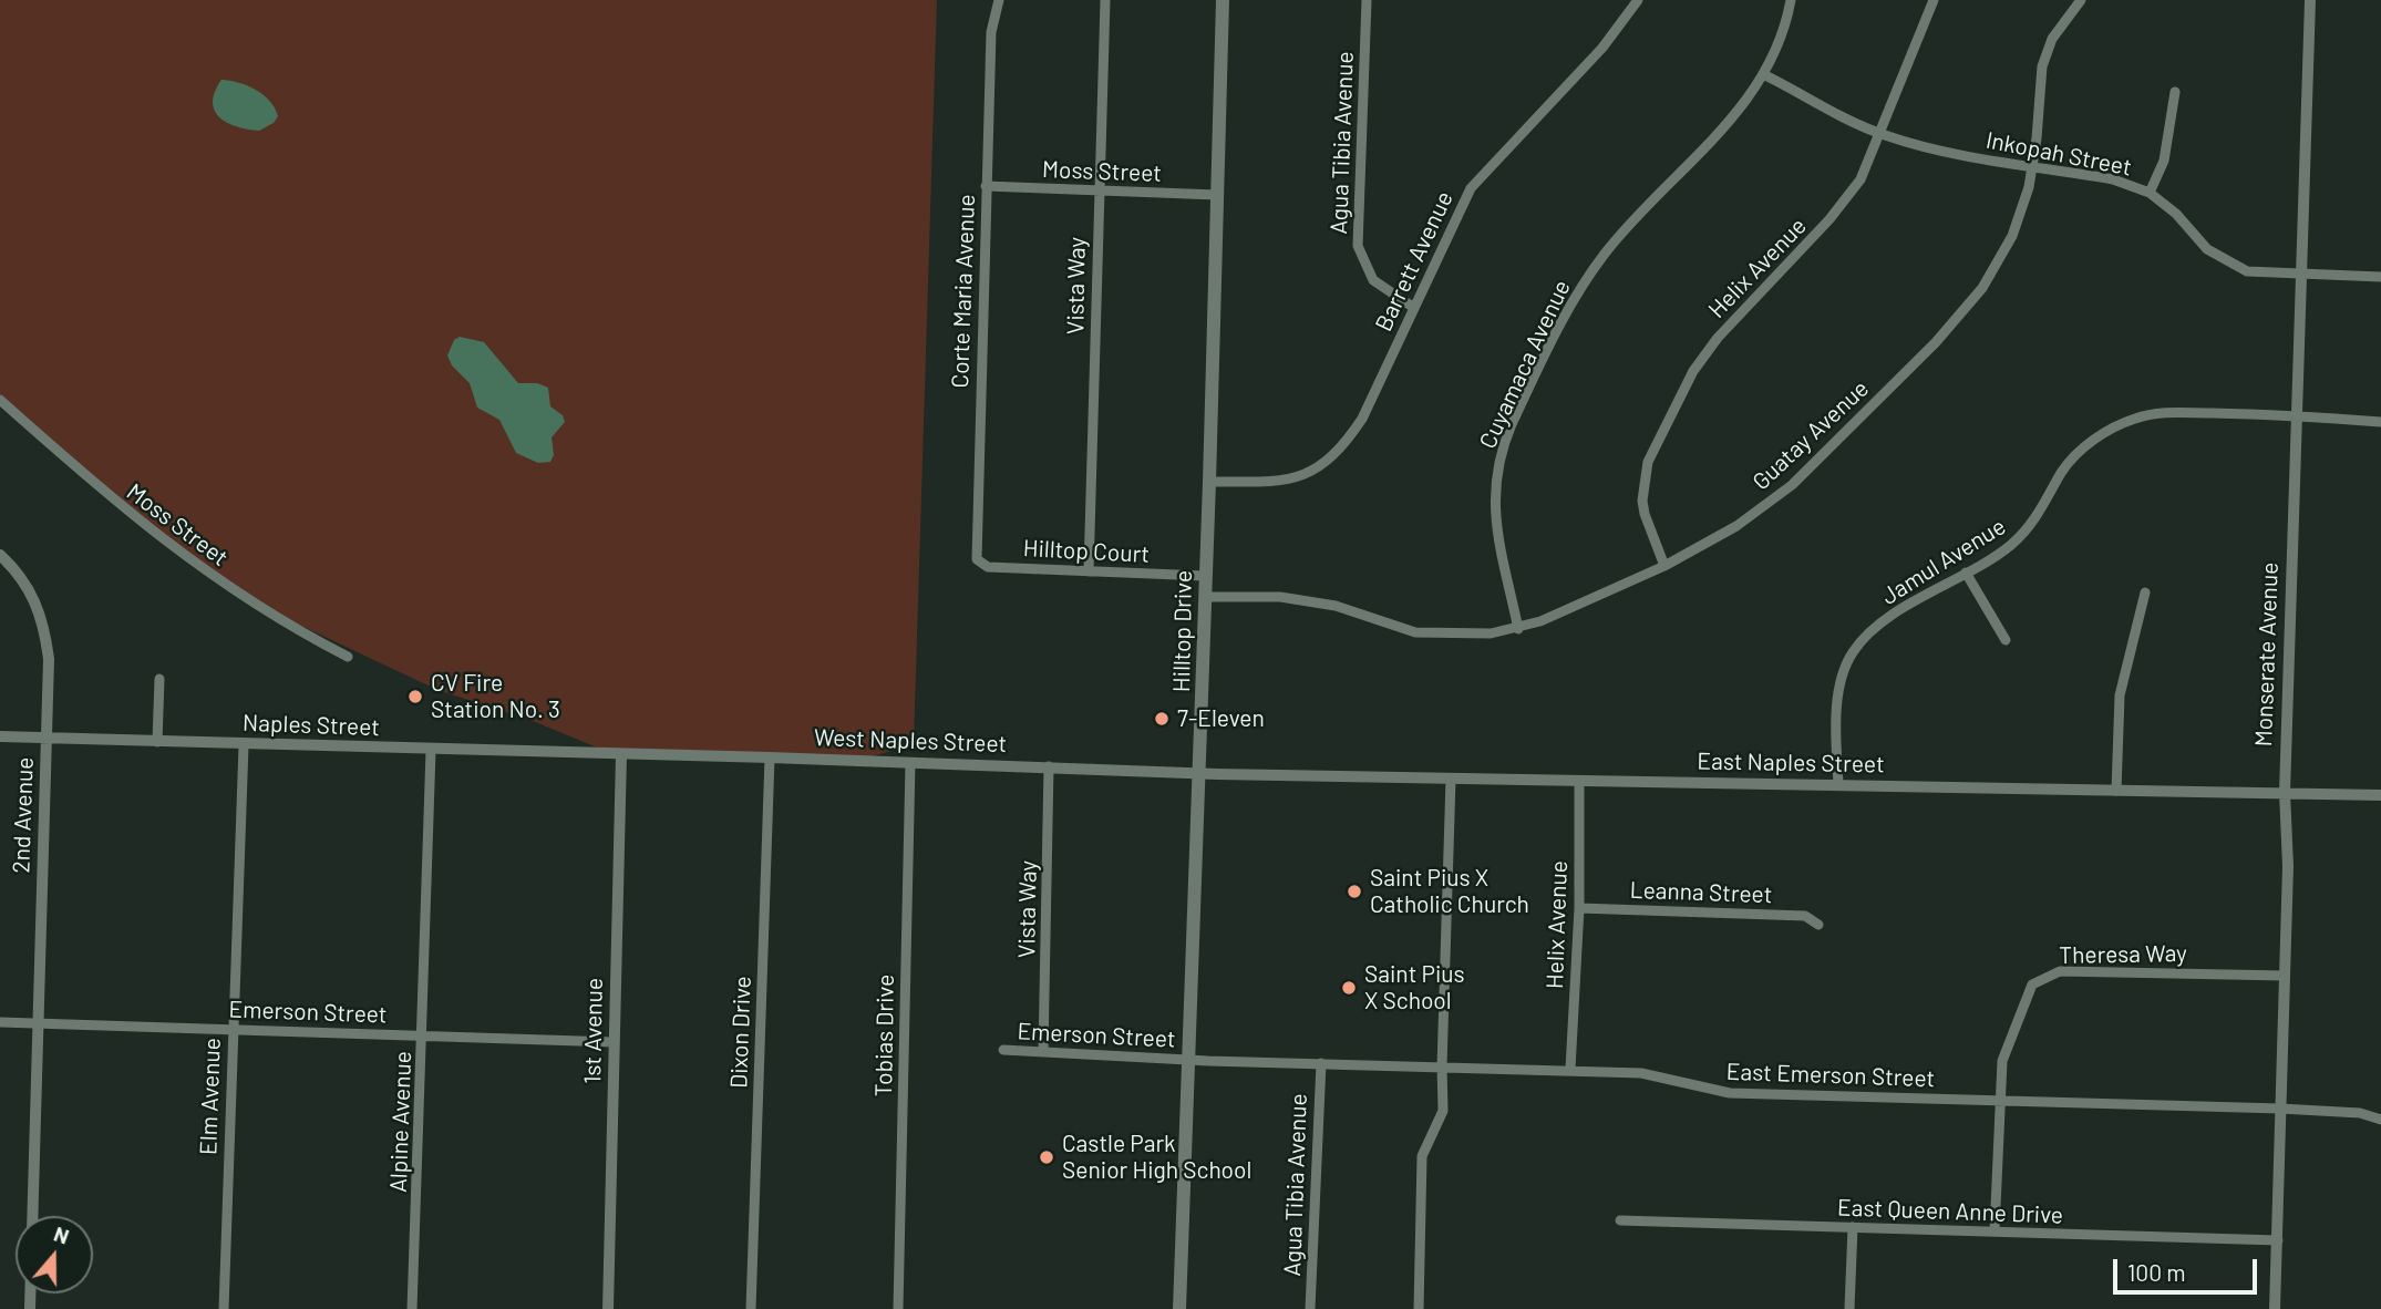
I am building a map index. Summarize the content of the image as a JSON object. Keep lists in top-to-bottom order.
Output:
{
  "streets": {
    "main road": ["Hilltop Drive"],
    "street": [
      "Agua Tibia Avenue",
      "Inkopah Street",
      "Moss Street",
      "Barrett Avenue",
      "Helix Avenue",
      "Vista Way",
      "Corte Maria Avenue",
      "Cuyamaca Avenue",
      "Guatay Avenue",
      "Hilltop Court",
      "Jamul Avenue",
      "Monserate Avenue",
      "Naples Street",
      "West Naples Street",
      "East Naples Street",
      "2nd Avenue",
      "Leanna Street",
      "Theresa Way",
      "Emerson Street",
      "1st Avenue",
      "Dixon Drive",
      "Tobias Drive",
      "East Emerson Street",
      "Elm Avenue",
      "Alpine Avenue",
      "East Queen Anne Drive"
    ]
  },
  "crossings": [
    ["Agua Tibia Avenue", "Barrett Avenue"],
    ["Agua Tibia Avenue", "East Emerson Street"],
    ["Inkopah Street", "Helix Avenue"],
    ["Inkopah Street", "Cuyamaca Avenue"],
    ["Inkopah Street", "Guatay Avenue"],
    ["Inkopah Street", "Monserate Avenue"],
    ["Moss Street", "Vista Way"],
    ["Moss Street", "Corte Maria Avenue"],
    ["Moss Street", "Hilltop Drive"],
    ["Barrett Avenue", "Hilltop Drive"],
    ["Helix Avenue", "Guatay Avenue"],
    ["Helix Avenue", "East Naples Street"],
    ["Helix Avenue", "Leanna Street"],
    ["Helix Avenue", "East Emerson Street"],
    ["Vista Way", "Hilltop Court"],
    ["Vista Way", "West Naples Street"],
    ["Vista Way", "Emerson Street"],
    ["Corte Maria Avenue", "Hilltop Court"],
    ["Cuyamaca Avenue", "Guatay Avenue"],
    ["Guatay Avenue", "Hilltop Drive"],
    ["Hilltop Court", "Hilltop Drive"],
    ["Jamul Avenue", "Monserate Avenue"],
    ["Jamul Avenue", "East Naples Street"],
    ["Hilltop Drive", "West Naples Street"],
    ["Hilltop Drive", "East Naples Street"],
    ["Hilltop Drive", "Emerson Street"],
    ["Hilltop Drive", "East Emerson Street"],
    ["Monserate Avenue", "East Naples Street"],
    ["Monserate Avenue", "Theresa Way"],
    ["Monserate Avenue", "East Emerson Street"],
    ["Monserate Avenue", "East Queen Anne Drive"],
    ["Naples Street", "West Naples Street"],
    ["Naples Street", "2nd Avenue"],
    ["Naples Street", "1st Avenue"],
    ["Naples Street", "Elm Avenue"],
    ["Naples Street", "Alpine Avenue"],
    ["West Naples Street", "East Naples Street"],
    ["West Naples Street", "1st Avenue"],
    ["West Naples Street", "Dixon Drive"],
    ["West Naples Street", "Tobias Drive"],
    ["2nd Avenue", "Emerson Street"],
    ["Theresa Way", "East Emerson Street"],
    ["Theresa Way", "East Queen Anne Drive"],
    ["Emerson Street", "1st Avenue"],
    ["Emerson Street", "East Emerson Street"],
    ["Emerson Street", "Elm Avenue"],
    ["Emerson Street", "Alpine Avenue"]
  ],
  "places": [
    "CV Fire Station No. 3",
    "7-Eleven",
    "Saint Pius X Catholic Church",
    "Saint Pius X School",
    "Castle Park Senior High School"
  ],
  "scale_bar": "100 m",
  "north": "top"
}
